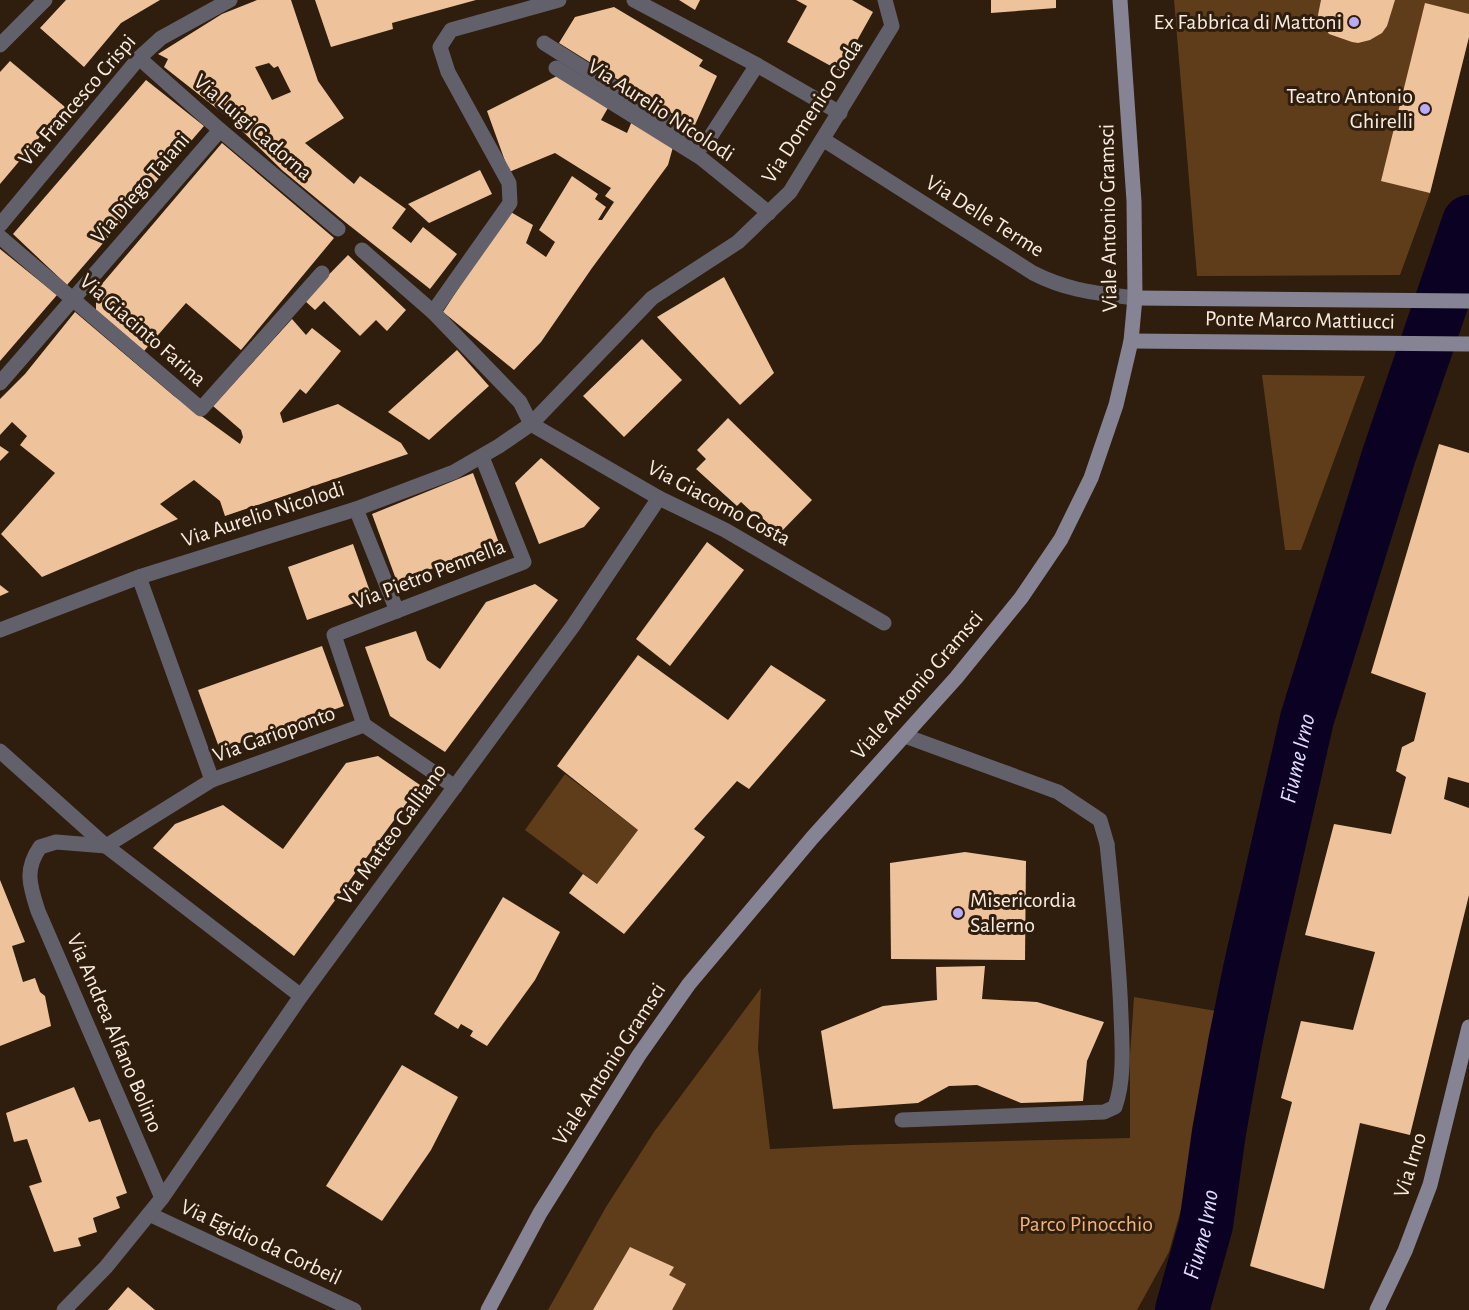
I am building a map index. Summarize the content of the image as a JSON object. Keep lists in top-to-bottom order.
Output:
{
  "streets": {
    "main road": ["Viale Antonio Gramsci", "Ponte Marco Mattiucci", "Via Irno"],
    "street": [
      "Via Francesco Crispi",
      "Via Aurelio Nicolodi",
      "Via Domenico Coda",
      "Via Luigi Cadorna",
      "Via Diego Taiani",
      "Via Delle Terme",
      "Via Giacinto Farina",
      "Via Giacomo Costa",
      "Via Pietro Pennella",
      "Via Garioponto",
      "Via Matteo Galliano",
      "Via Andrea Alfano Bolino",
      "Via Egidio da Corbeil"
    ]
  },
  "crossings": [
    ["Via Francesco Crispi", "Via Luigi Cadorna"],
    ["Via Aurelio Nicolodi", "Via Domenico Coda"],
    ["Via Aurelio Nicolodi", "Via Giacomo Costa"],
    ["Via Aurelio Nicolodi", "Via Pietro Pennella"],
    ["Via Domenico Coda", "Via Delle Terme"],
    ["Via Domenico Coda", "Via Giacomo Costa"],
    ["Via Luigi Cadorna", "Via Diego Taiani"],
    ["Via Diego Taiani", "Via Giacinto Farina"],
    ["Via Delle Terme", "Viale Antonio Gramsci"],
    ["Via Delle Terme", "Ponte Marco Mattiucci"],
    ["Viale Antonio Gramsci", "Ponte Marco Mattiucci"],
    ["Via Giacomo Costa", "Via Matteo Galliano"],
    ["Via Pietro Pennella", "Via Garioponto"],
    ["Via Garioponto", "Via Matteo Galliano"],
    ["Via Garioponto", "Via Andrea Alfano Bolino"],
    ["Via Matteo Galliano", "Via Andrea Alfano Bolino"],
    ["Via Matteo Galliano", "Via Egidio da Corbeil"]
  ],
  "water": ["Fiume Irno"],
  "parks": ["Parco Pinocchio"],
  "places": ["Ex Fabbrica di Mattoni", "Teatro Antonio Ghirelli", "Misericordia Salerno"]
}
